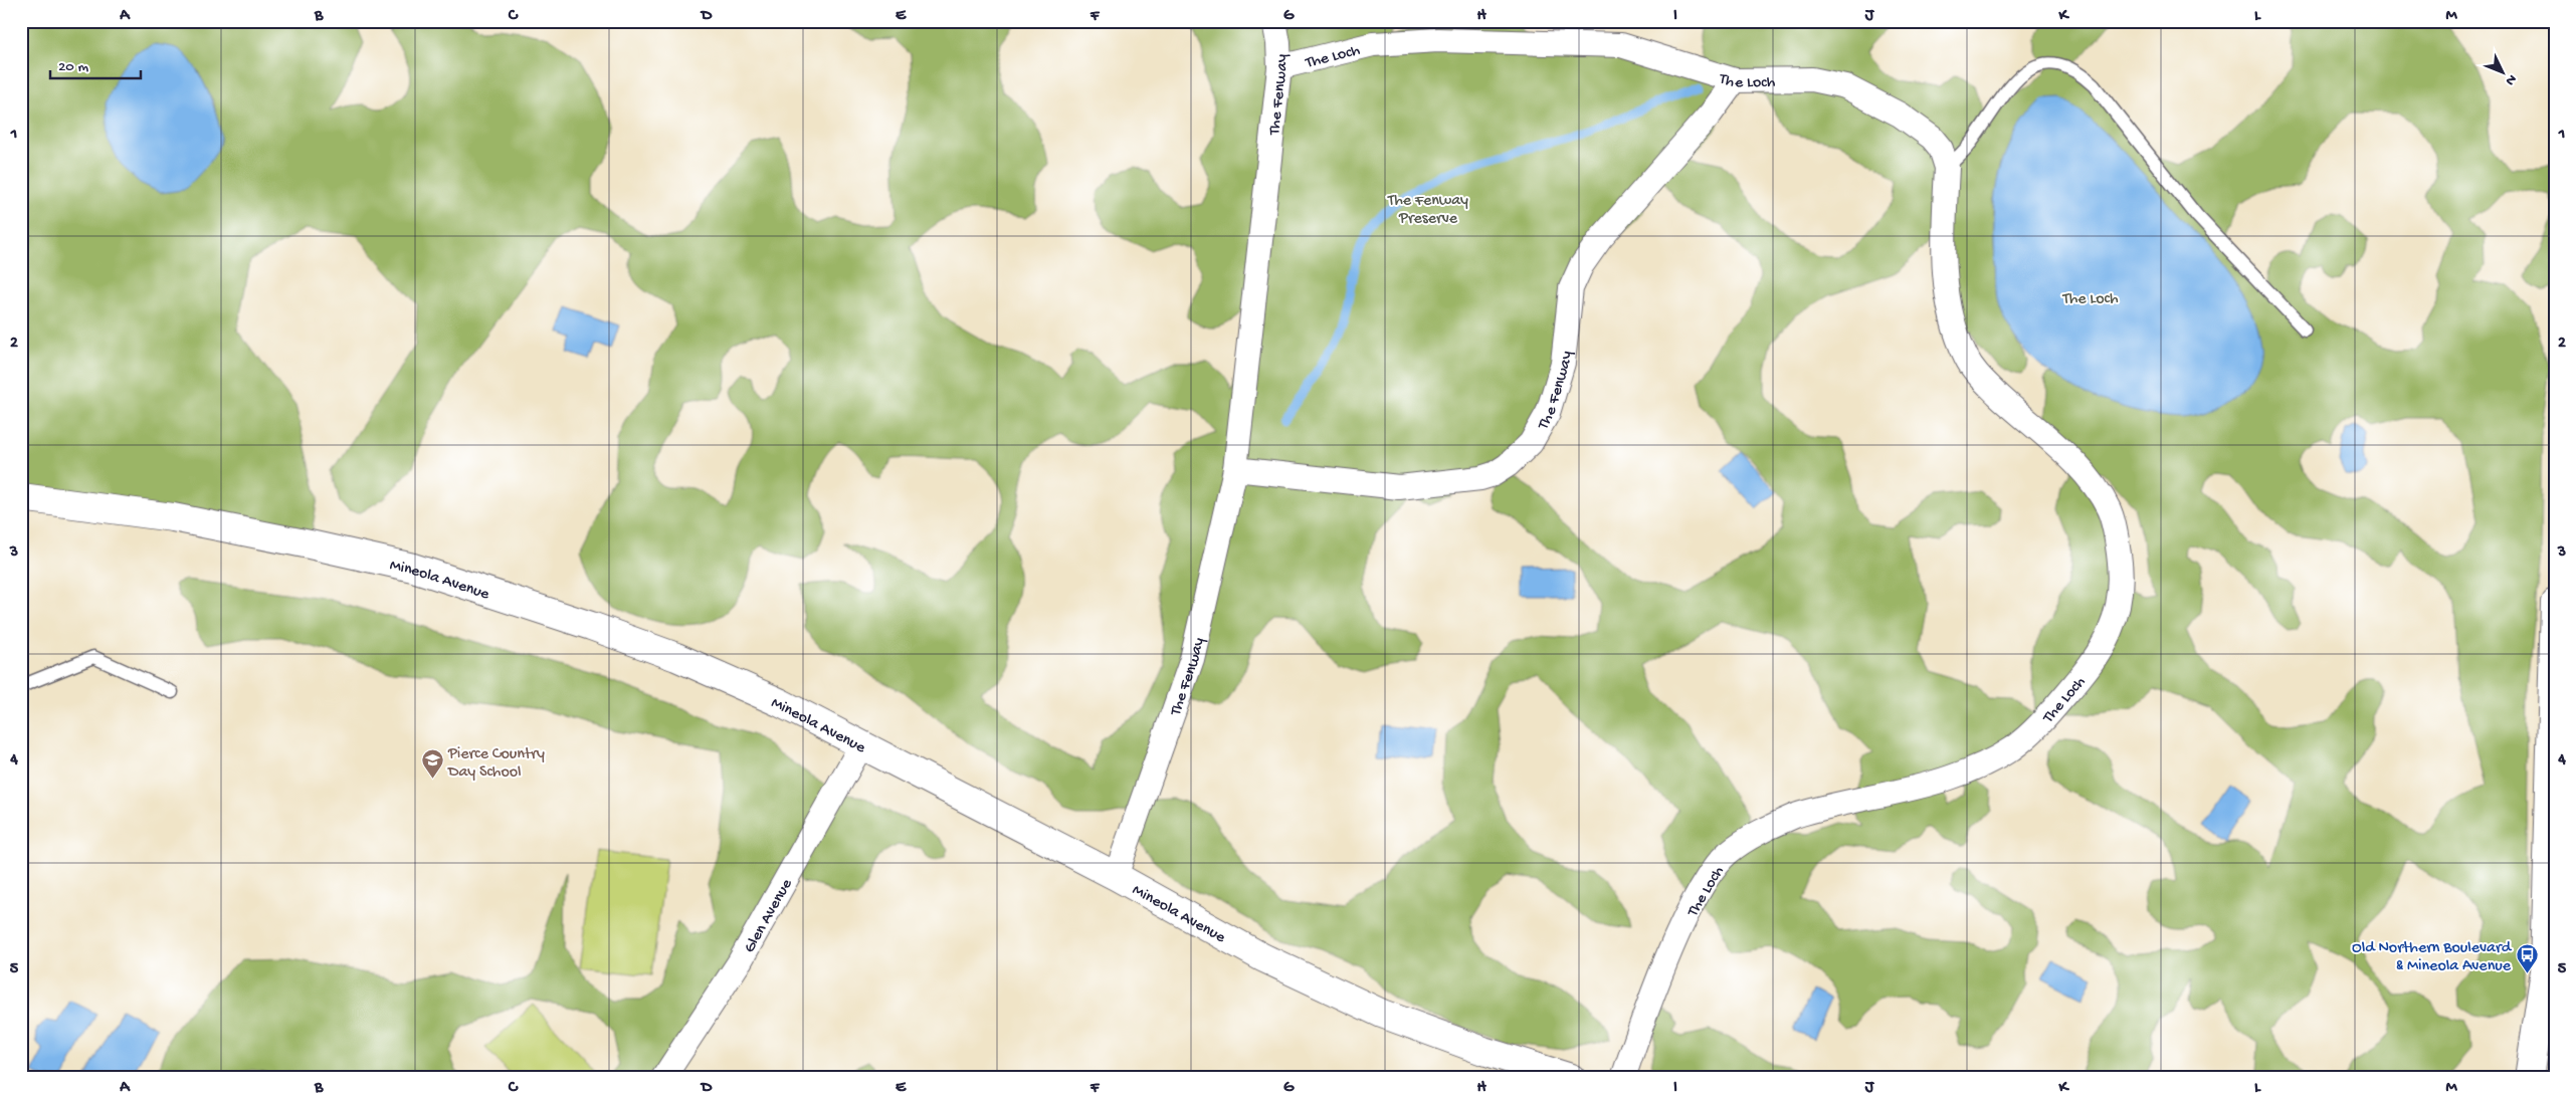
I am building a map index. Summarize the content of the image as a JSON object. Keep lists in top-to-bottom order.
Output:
{
  "streets": {
    "main road": ["Mineola Avenue"],
    "street": ["The Loch", "The Fenway", "Glen Avenue"]
  },
  "crossings": [
    ["The Loch", "The Fenway"],
    ["The Fenway", "Mineola Avenue"],
    ["Mineola Avenue", "Glen Avenue"]
  ],
  "parks": ["The Fenway Preserve", "The Loch"],
  "places": {
    "school or university": ["Pierce Country Day School"],
    "bus stop": ["Old Northern Boulevard & Mineola Avenue"]
  },
  "scale_bar": "20 m",
  "north": "bottom right",
  "grid": {
    "columns": [
      "A",
      "B",
      "C",
      "D",
      "E",
      "F",
      "G",
      "H",
      "I",
      "J",
      "K",
      "L",
      "M"
    ],
    "rows": [
      "1",
      "2",
      "3",
      "4",
      "5"
    ]
  }
}
